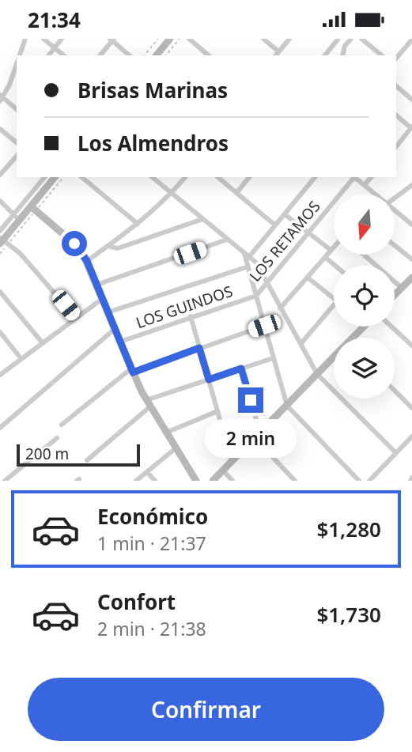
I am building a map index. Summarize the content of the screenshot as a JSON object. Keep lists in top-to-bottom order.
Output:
{
  "streets": {
    "street": ["LOS RETAMOS", "LOS GUINDOS"]
  },
  "crossings": [
    ["LOS RETAMOS", "LOS GUINDOS"]
  ],
  "scale_bar": "200 m",
  "north": "bottom",
  "page": {
    "status": "21:34",
    "banner": ["Brisas Marinas", "Los Almendros"],
    "bubble": "2 min",
    "scale": "200 m",
    "list": [
      {
        "name": "Económico",
        "note": "1 min · 21:37",
        "value": "$1,280"
      },
      {
        "name": "Confort",
        "note": "2 min · 21:38",
        "value": "$1,730"
      }
    ],
    "buttons": "Confirmar"
  }
}
